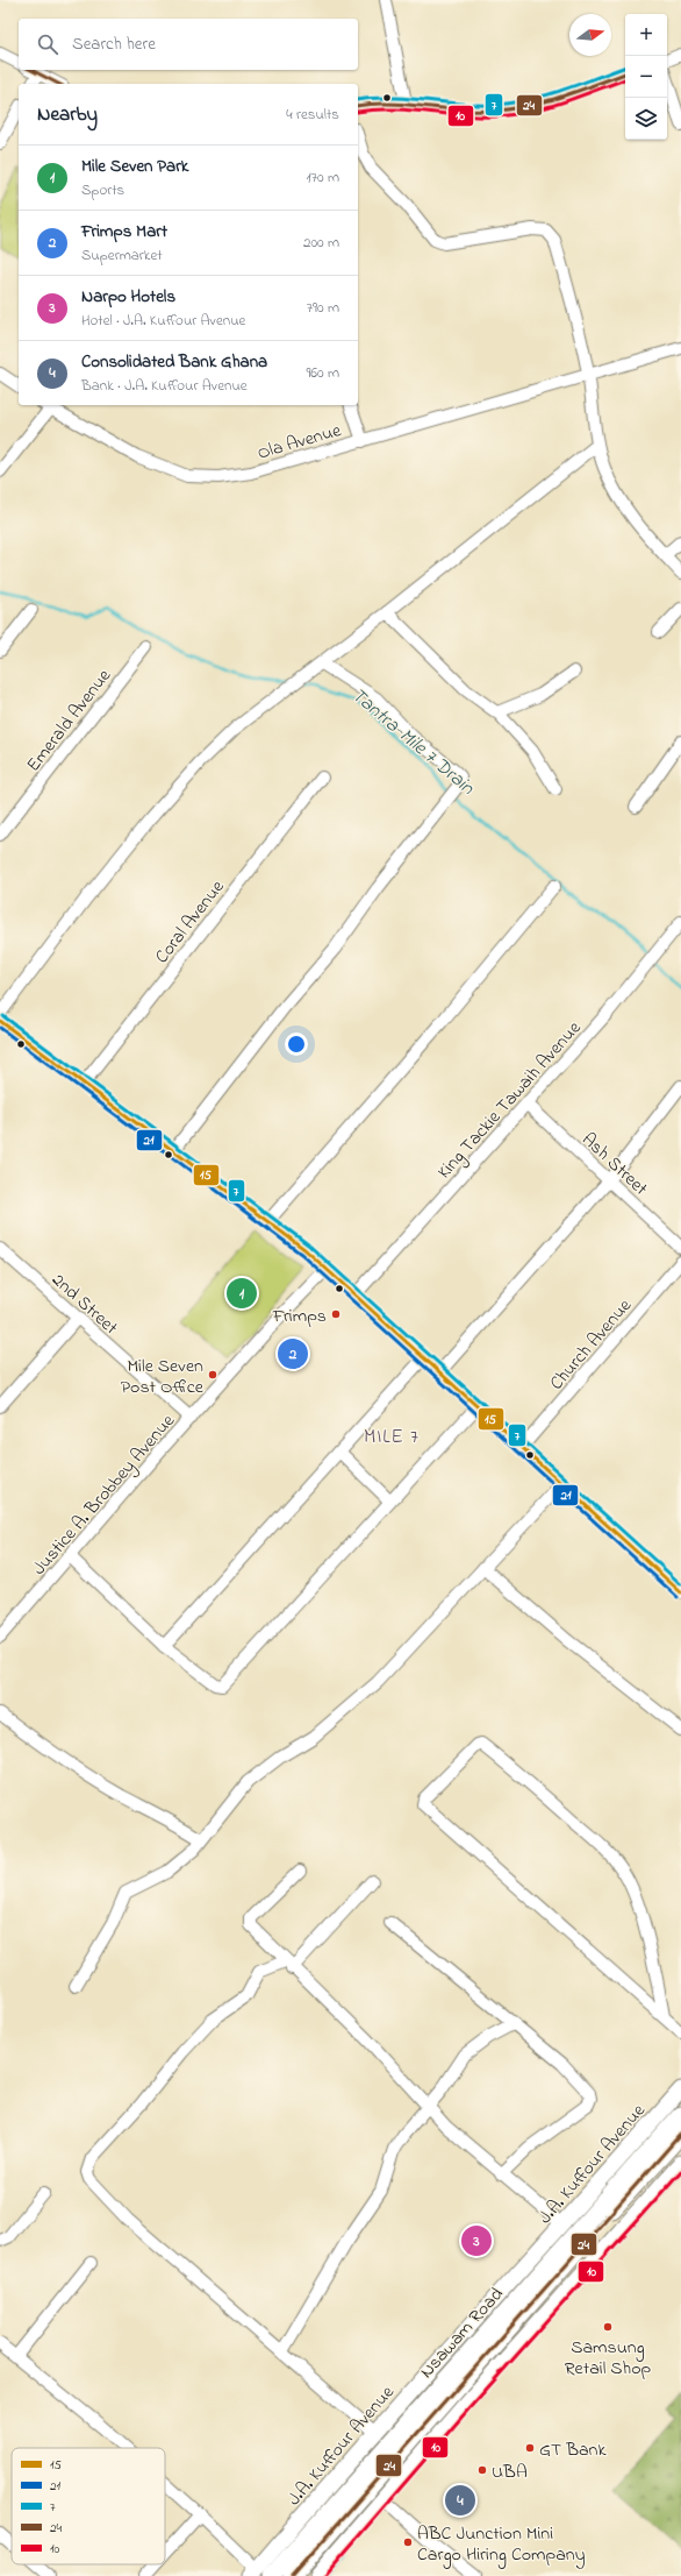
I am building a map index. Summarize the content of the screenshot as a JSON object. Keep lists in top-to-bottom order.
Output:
{
  "streets": {
    "highway": ["Nsawam Road"],
    "main road": ["J.A. Kuffour Avenue"],
    "street": [
      "Ola Avenue",
      "Emerald Avenue",
      "Coral Avenue",
      "King Tackie Tawaih Avenue",
      "Ash Street",
      "2nd Street",
      "Church Avenue",
      "Justice A. Brobbey Avenue"
    ]
  },
  "crossings": [
    ["King Tackie Tawaih Avenue", "Ash Street"],
    ["2nd Street", "Justice A. Brobbey Avenue"],
    ["J.A. Kuffour Avenue", "Nsawam Road"]
  ],
  "districts": ["MILE 7"],
  "water": ["Tantra-Mile 7 Drain"],
  "places": [
    "Frimps",
    "Mile Seven Post Office",
    "Samsung Retail Shop",
    "GT Bank",
    "UBA",
    "ABC Junction Mini Cargo Hiring Company"
  ],
  "lines": [
    "transit line 7",
    "transit line 24",
    "transit line 10",
    "transit line 15",
    "transit line 21"
  ],
  "legend": [
    "15",
    "21",
    "7",
    "24",
    "10"
  ],
  "north": "right",
  "page": {
    "map_buttons": ["+", "−"],
    "search": "Search here",
    "heading": ["Nearby", "4 results"],
    "list": [
      {
        "mark": "1",
        "name": "Mile Seven Park",
        "note": "Sports",
        "value": "170 m"
      },
      {
        "mark": "2",
        "name": "Frimps Mart",
        "note": "Supermarket",
        "value": "200 m"
      },
      {
        "mark": "3",
        "name": "Narpo Hotels",
        "note": "Hotel · J.A. Kuffour Avenue",
        "value": "790 m"
      },
      {
        "mark": "4",
        "name": "Consolidated Bank Ghana",
        "note": "Bank · J.A. Kuffour Avenue",
        "value": "960 m"
      }
    ],
    "pins": [
      "1",
      "2",
      "3",
      "4"
    ]
  }
}
